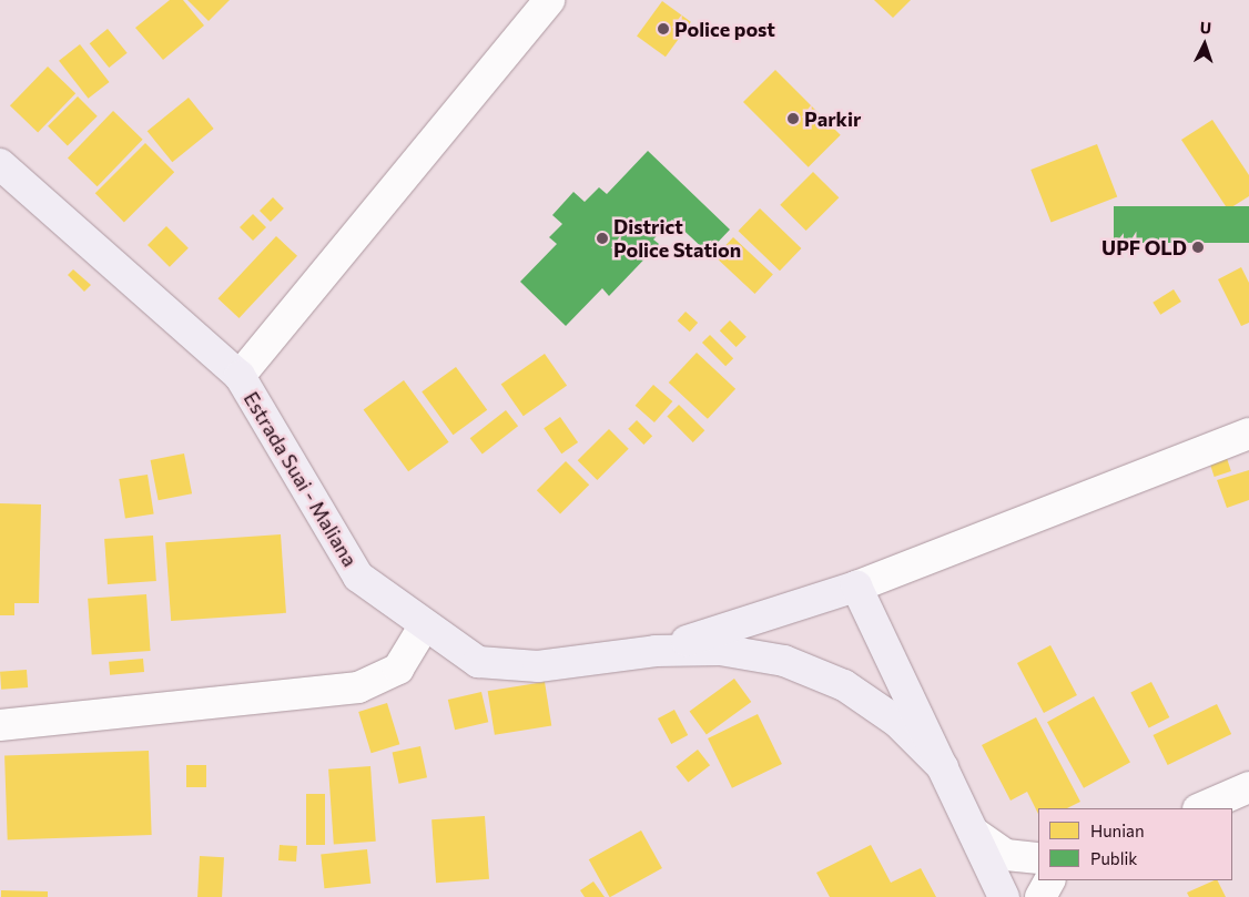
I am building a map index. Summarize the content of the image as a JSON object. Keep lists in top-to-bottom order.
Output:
{
  "streets": {
    "main road": ["Estrada Suai - Maliana"]
  },
  "places": [
    "Police post",
    "Parkir",
    "District Police Station",
    "UPF OLD"
  ],
  "legend": ["Hunian", "Publik"],
  "north": "top"
}
